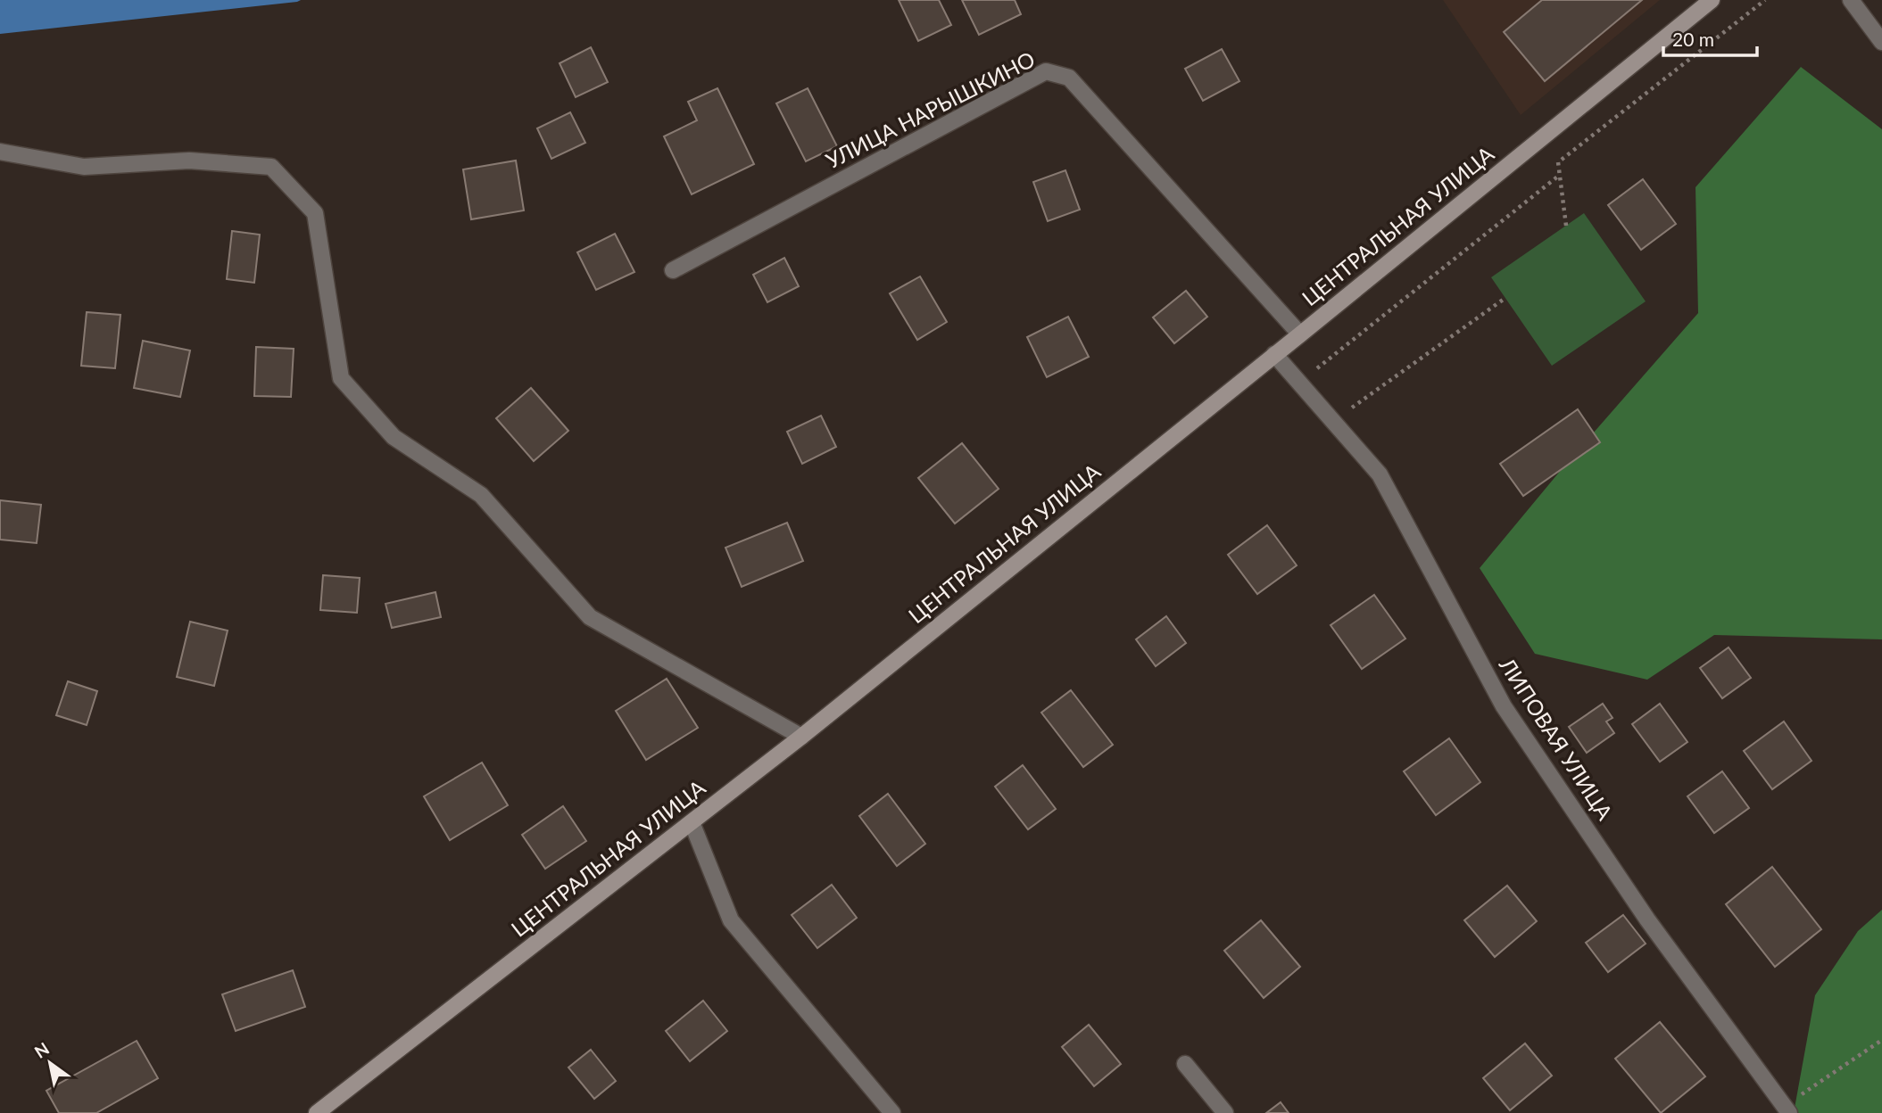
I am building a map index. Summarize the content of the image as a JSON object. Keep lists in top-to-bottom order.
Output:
{
  "streets": {
    "street": ["УЛИЦА НАРЫШКИНО", "ЦЕНТРАЛЬНАЯ УЛИЦА", "ЛИПОВАЯ УЛИЦА"]
  },
  "crossings": [
    ["УЛИЦА НАРЫШКИНО", "ЦЕНТРАЛЬНАЯ УЛИЦА"],
    ["ЦЕНТРАЛЬНАЯ УЛИЦА", "ЛИПОВАЯ УЛИЦА"]
  ],
  "scale_bar": "20 m",
  "north": "top left"
}
